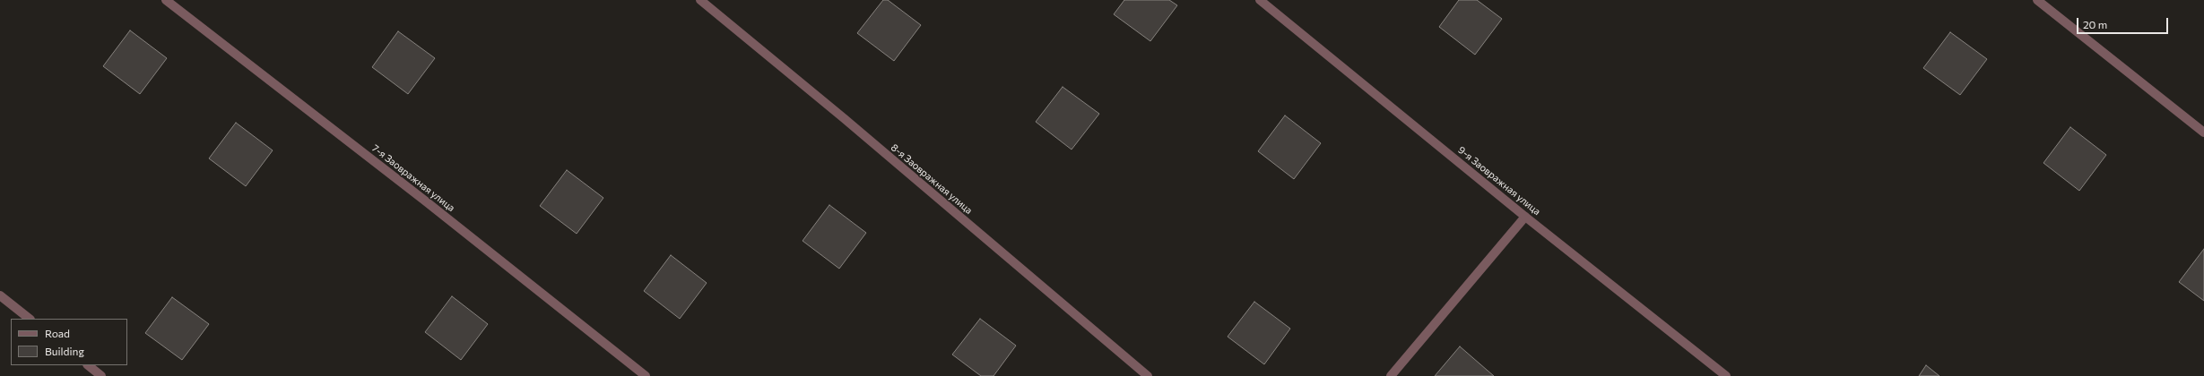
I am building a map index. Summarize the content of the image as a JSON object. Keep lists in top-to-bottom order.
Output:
{
  "streets": {
    "street": ["7-я Заовражная улица", "8-я Заовражная улица", "9-я Заовражная улица"]
  },
  "legend": ["Road", "Building"],
  "scale_bar": "20 m"
}
